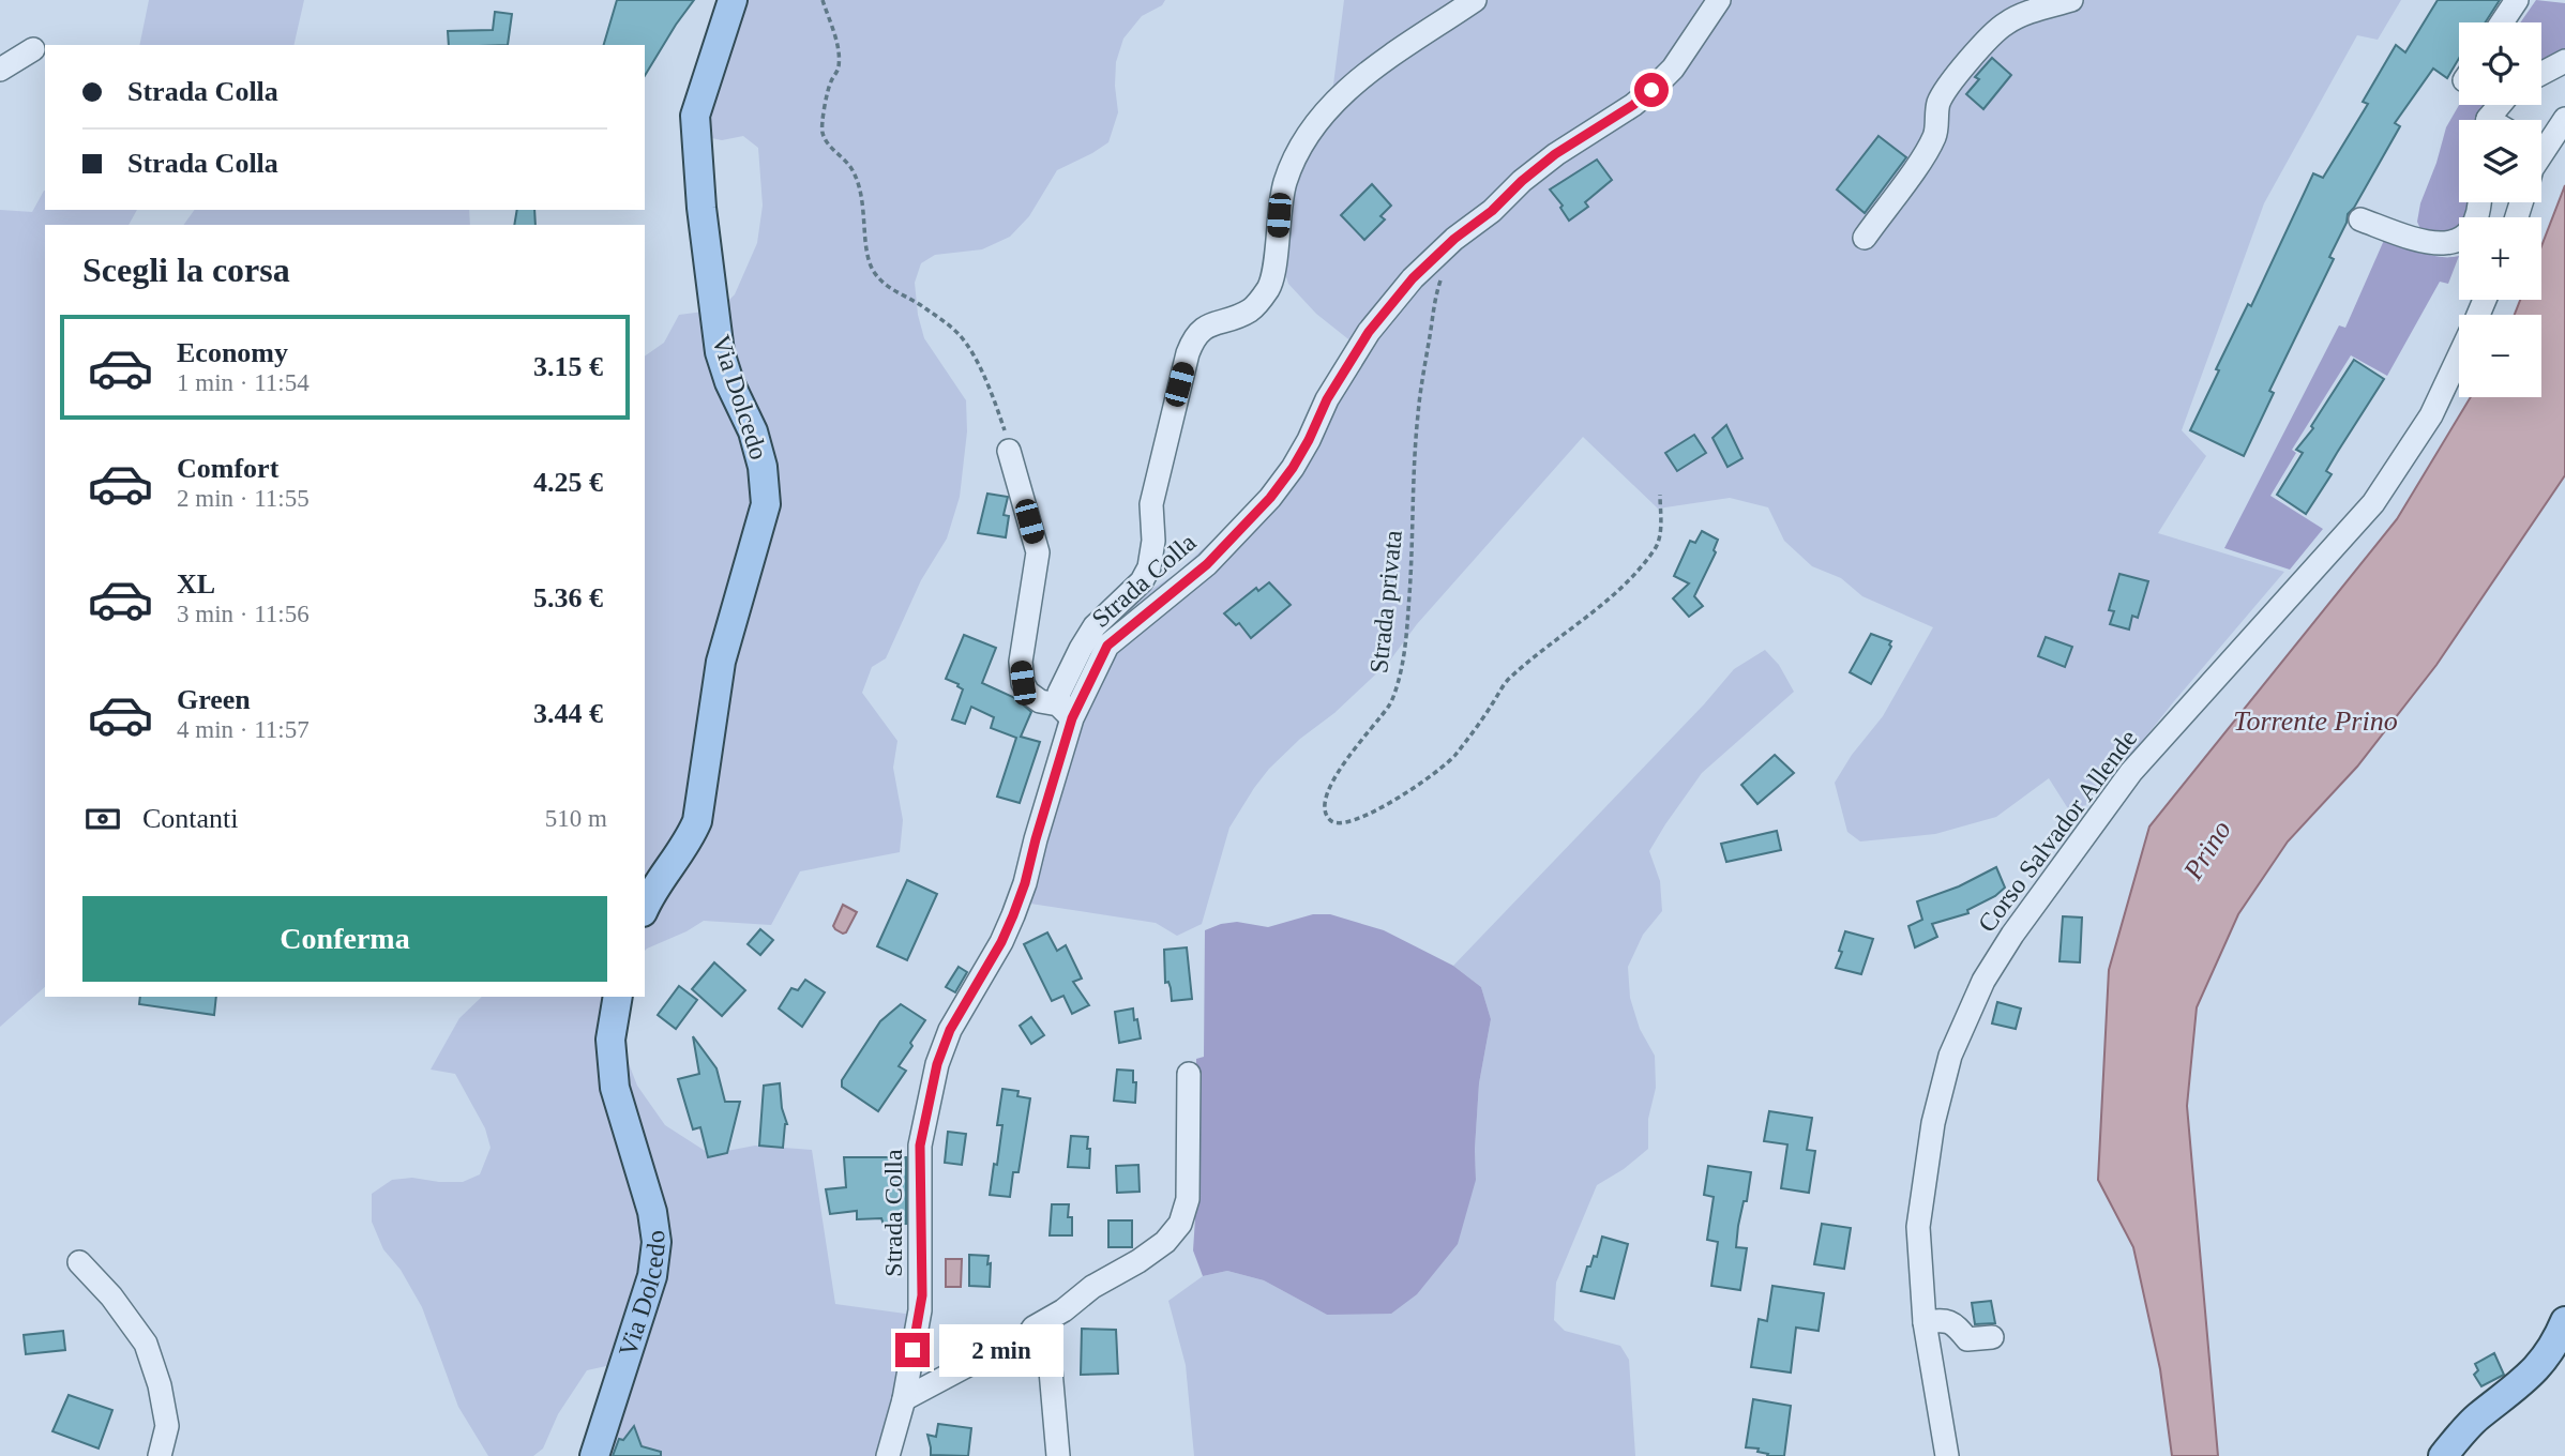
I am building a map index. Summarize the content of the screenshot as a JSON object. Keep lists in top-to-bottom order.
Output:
{
  "streets": {
    "main road": ["Via Dolcedo"],
    "street": ["Strada Colla", "Corso Salvador Allende"],
    "path": ["Strada privata"]
  },
  "water": ["Torrente Prino", "Prino"],
  "page": {
    "map_buttons": ["+", "−"],
    "banner": ["Strada Colla", "Strada Colla"],
    "heading": "Scegli la corsa",
    "list": [
      {
        "name": "Economy",
        "note": "1 min · 11:54",
        "value": "3.15 €"
      },
      {
        "name": "Comfort",
        "note": "2 min · 11:55",
        "value": "4.25 €"
      },
      {
        "name": "XL",
        "note": "3 min · 11:56",
        "value": "5.36 €"
      },
      {
        "name": "Green",
        "note": "4 min · 11:57",
        "value": "3.44 €"
      }
    ],
    "pay": ["Contanti", "510 m"],
    "buttons": "Conferma",
    "bubble": "2 min"
  }
}
